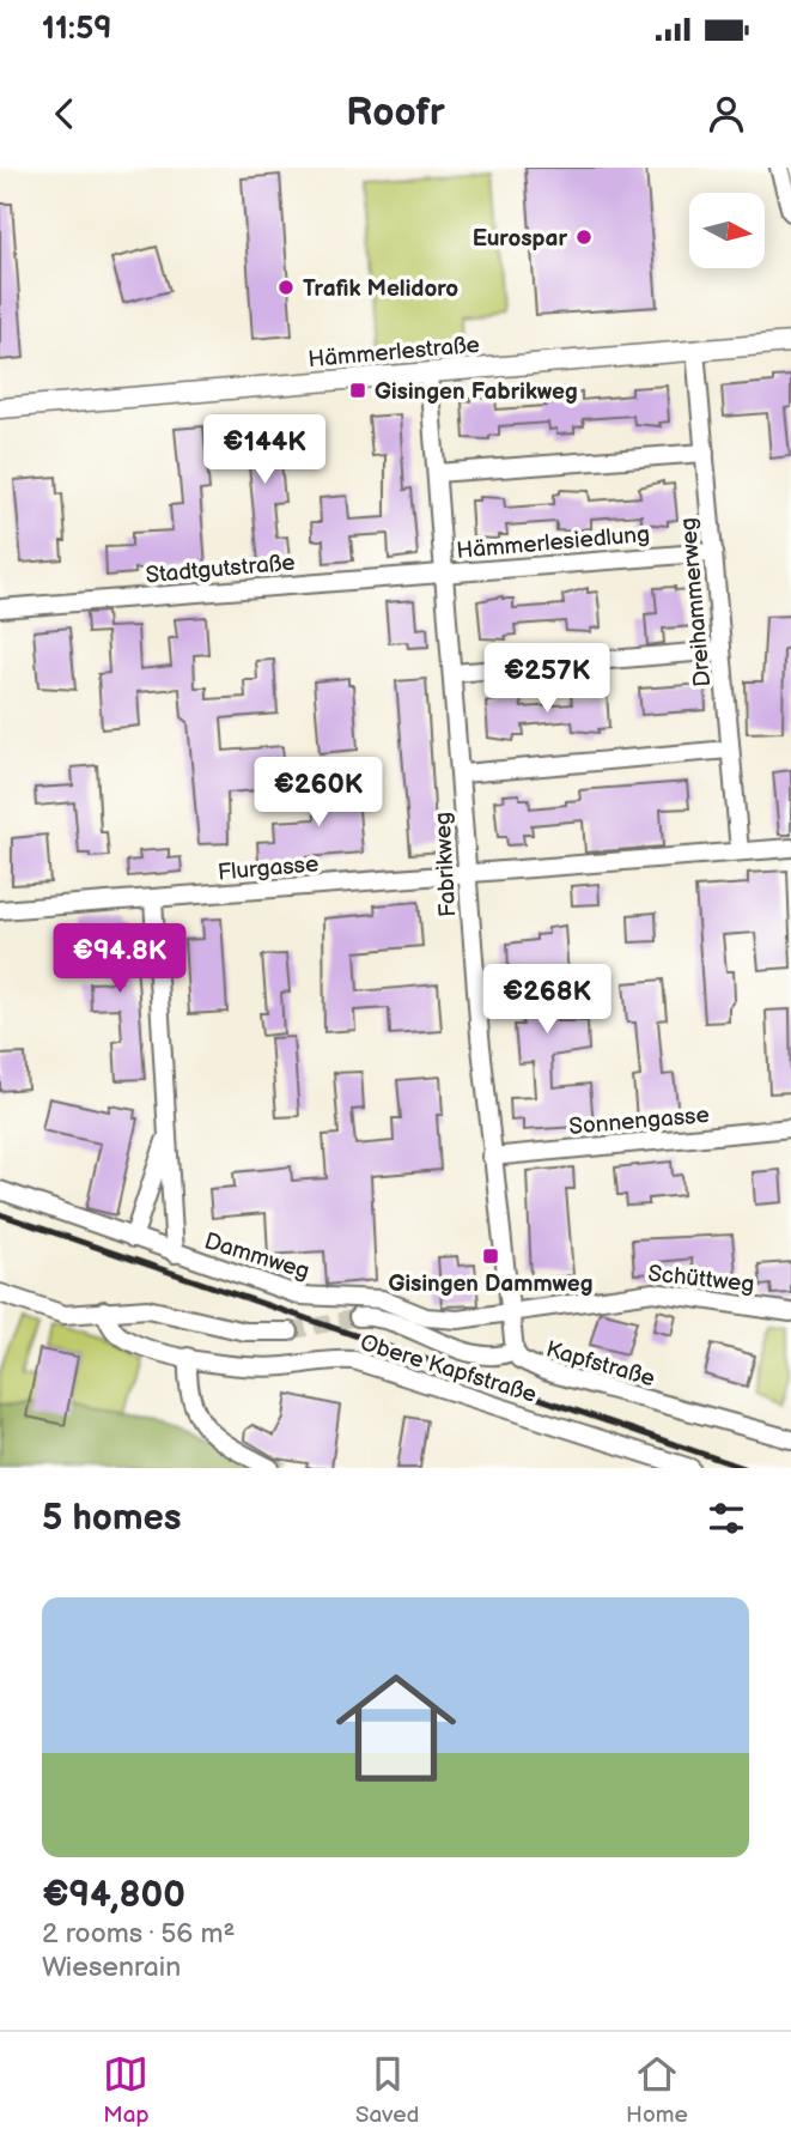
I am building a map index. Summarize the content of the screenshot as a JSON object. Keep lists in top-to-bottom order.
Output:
{
  "streets": {
    "street": [
      "Hämmerlestraße",
      "Hämmerlesiedlung",
      "Stadtgutstraße",
      "Dreihammerweg",
      "Fabrikweg",
      "Flurgasse",
      "Sonnengasse",
      "Dammweg",
      "Schüttweg",
      "Kapfstraße",
      "Obere Kapfstraße"
    ]
  },
  "crossings": [
    ["Hämmerlestraße", "Dreihammerweg"],
    ["Hämmerlestraße", "Fabrikweg"],
    ["Hämmerlesiedlung", "Stadtgutstraße"],
    ["Hämmerlesiedlung", "Dreihammerweg"],
    ["Hämmerlesiedlung", "Fabrikweg"],
    ["Stadtgutstraße", "Fabrikweg"],
    ["Dreihammerweg", "Flurgasse"],
    ["Fabrikweg", "Flurgasse"],
    ["Fabrikweg", "Sonnengasse"],
    ["Fabrikweg", "Dammweg"],
    ["Fabrikweg", "Schüttweg"],
    ["Fabrikweg", "Kapfstraße"],
    ["Dammweg", "Schüttweg"]
  ],
  "places": {
    "other": ["Eurospar", "Trafik Melidoro"],
    "transit": ["Gisingen Fabrikweg", "Gisingen Dammweg"]
  },
  "north": "right",
  "page": {
    "status": "11:59",
    "header": "Roofr",
    "price": [
      "€144K",
      "€257K",
      "€260K",
      "€94.8K",
      "€268K"
    ],
    "heading": "5 homes",
    "list": [
      {
        "name": "€94,800",
        "note": "2 rooms · 56 m² · Wiesenrain"
      }
    ],
    "tabs": ["Map", "Saved", "Home"]
  }
}
